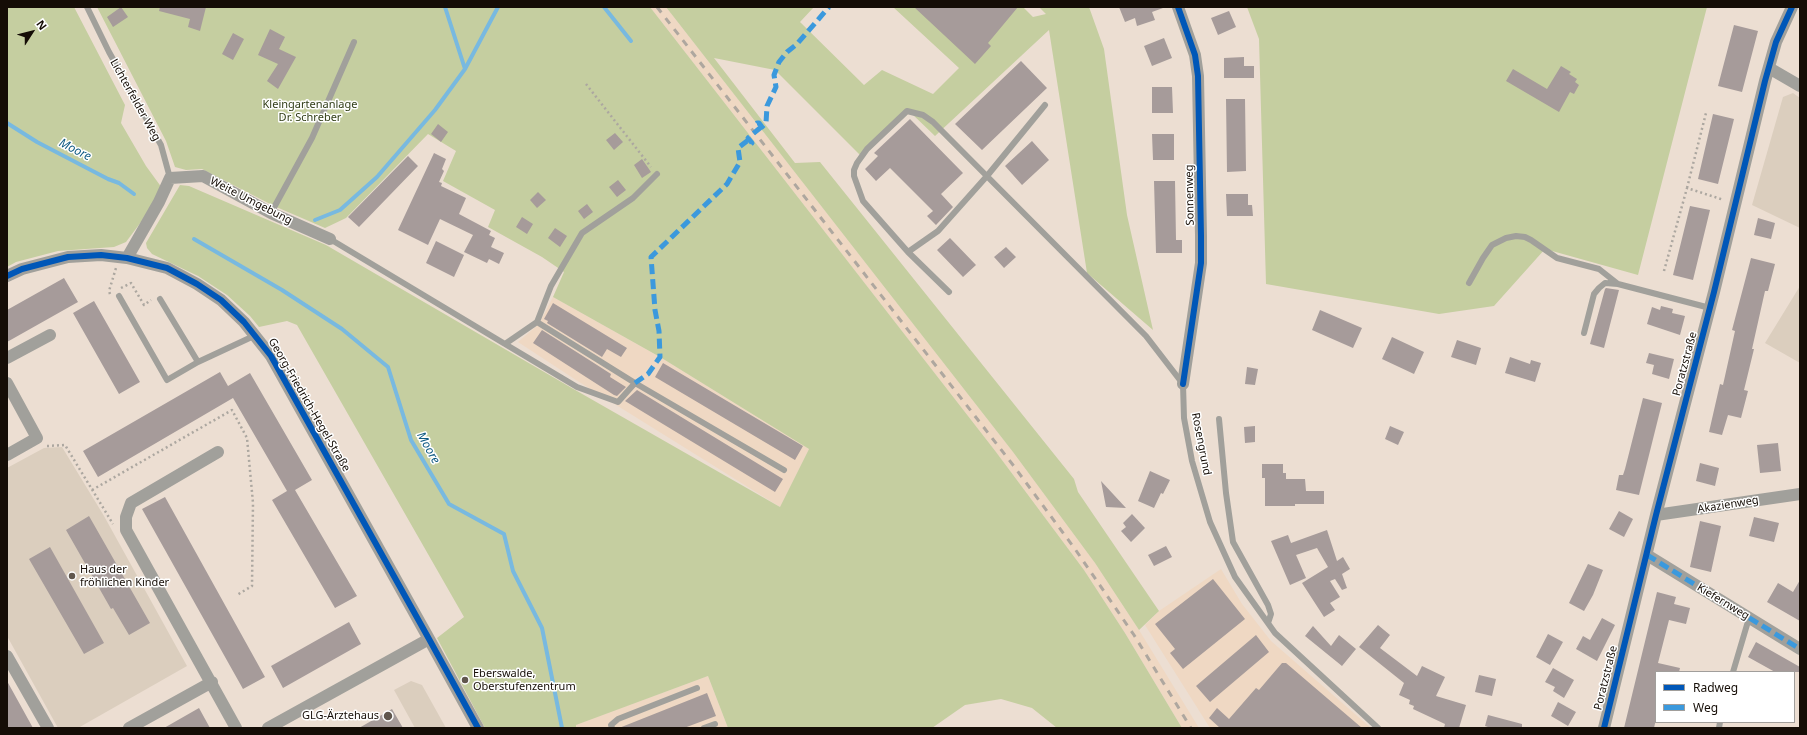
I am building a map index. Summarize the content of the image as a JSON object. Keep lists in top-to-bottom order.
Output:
{
  "streets": {
    "street": [
      "Sonnenweg",
      "Weite Umgebung",
      "Poratzstraße",
      "Georg-Friedrich-Hegel-Straße",
      "Akazienweg",
      "Kiefernweg"
    ],
    "lane": ["Lichterfelder Weg", "Rosengrund"]
  },
  "crossings": [
    ["Lichterfelder Weg", "Weite Umgebung"],
    ["Sonnenweg", "Rosengrund"],
    ["Poratzstraße", "Akazienweg"],
    ["Poratzstraße", "Kiefernweg"]
  ],
  "water": ["Moore"],
  "parks": ["Kleingartenanlage Dr. Schreber"],
  "places": ["Haus der fröhlichen Kinder", "Eberswalde, Oberstufenzentrum", "GLG-Ärztehaus"],
  "legend": ["Radweg", "Weg"],
  "north": "top right"
}
